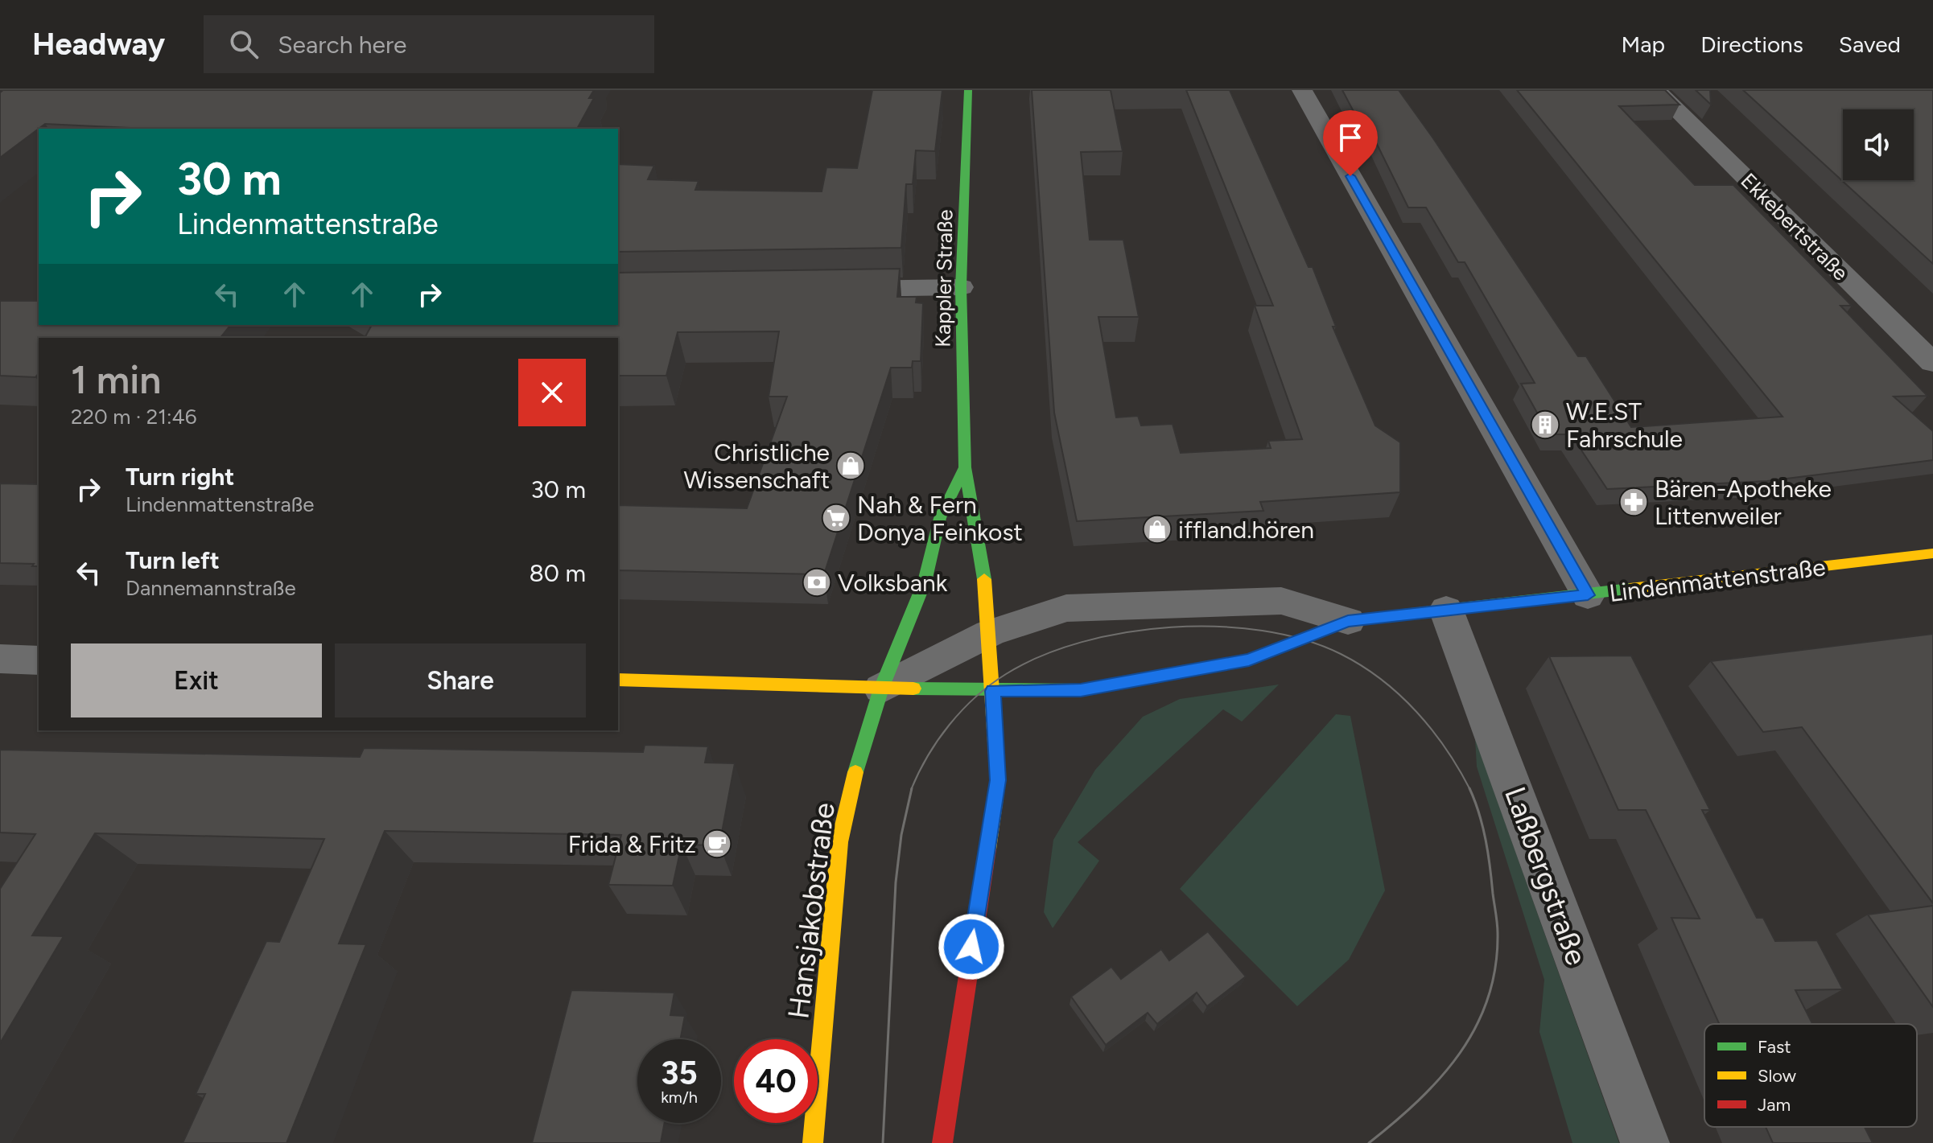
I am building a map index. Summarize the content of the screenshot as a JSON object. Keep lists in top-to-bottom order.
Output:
{
  "streets": {
    "street": [
      "Ekkebertstraße",
      "Kappler Straße",
      "Lindenmattenstraße",
      "Laßbergstraße",
      "Hansjakobstraße"
    ]
  },
  "crossings": [
    ["Kappler Straße", "Lindenmattenstraße"],
    ["Kappler Straße", "Hansjakobstraße"],
    ["Lindenmattenstraße", "Laßbergstraße"],
    ["Lindenmattenstraße", "Hansjakobstraße"]
  ],
  "places": {
    "building": ["W.E.ST Fahrschule"],
    "shop": ["Christliche Wissenschaft", "iffland.hören"],
    "pharmacy": ["Bären-Apotheke Littenweiler"],
    "supermarket": ["Nah & Fern Donya Feinkost"],
    "bank": ["Volksbank"],
    "cafe": ["Frida & Fritz"]
  },
  "legend": ["Fast", "Slow", "Jam"],
  "page": {
    "header": "Headway",
    "search": "Search here",
    "nav": ["Map", "Directions", "Saved"],
    "turn": ["30 m", "Lindenmattenstraße"],
    "heading": ["1 min", "220 m · 21:46"],
    "list": [
      {
        "name": "Turn right",
        "note": "Lindenmattenstraße",
        "value": "30 m"
      },
      {
        "name": "Turn left",
        "note": "Dannemannstraße",
        "value": "80 m"
      }
    ],
    "buttons": ["Exit", "Share"],
    "speed": "35 km/h",
    "limit": "40"
  }
}
